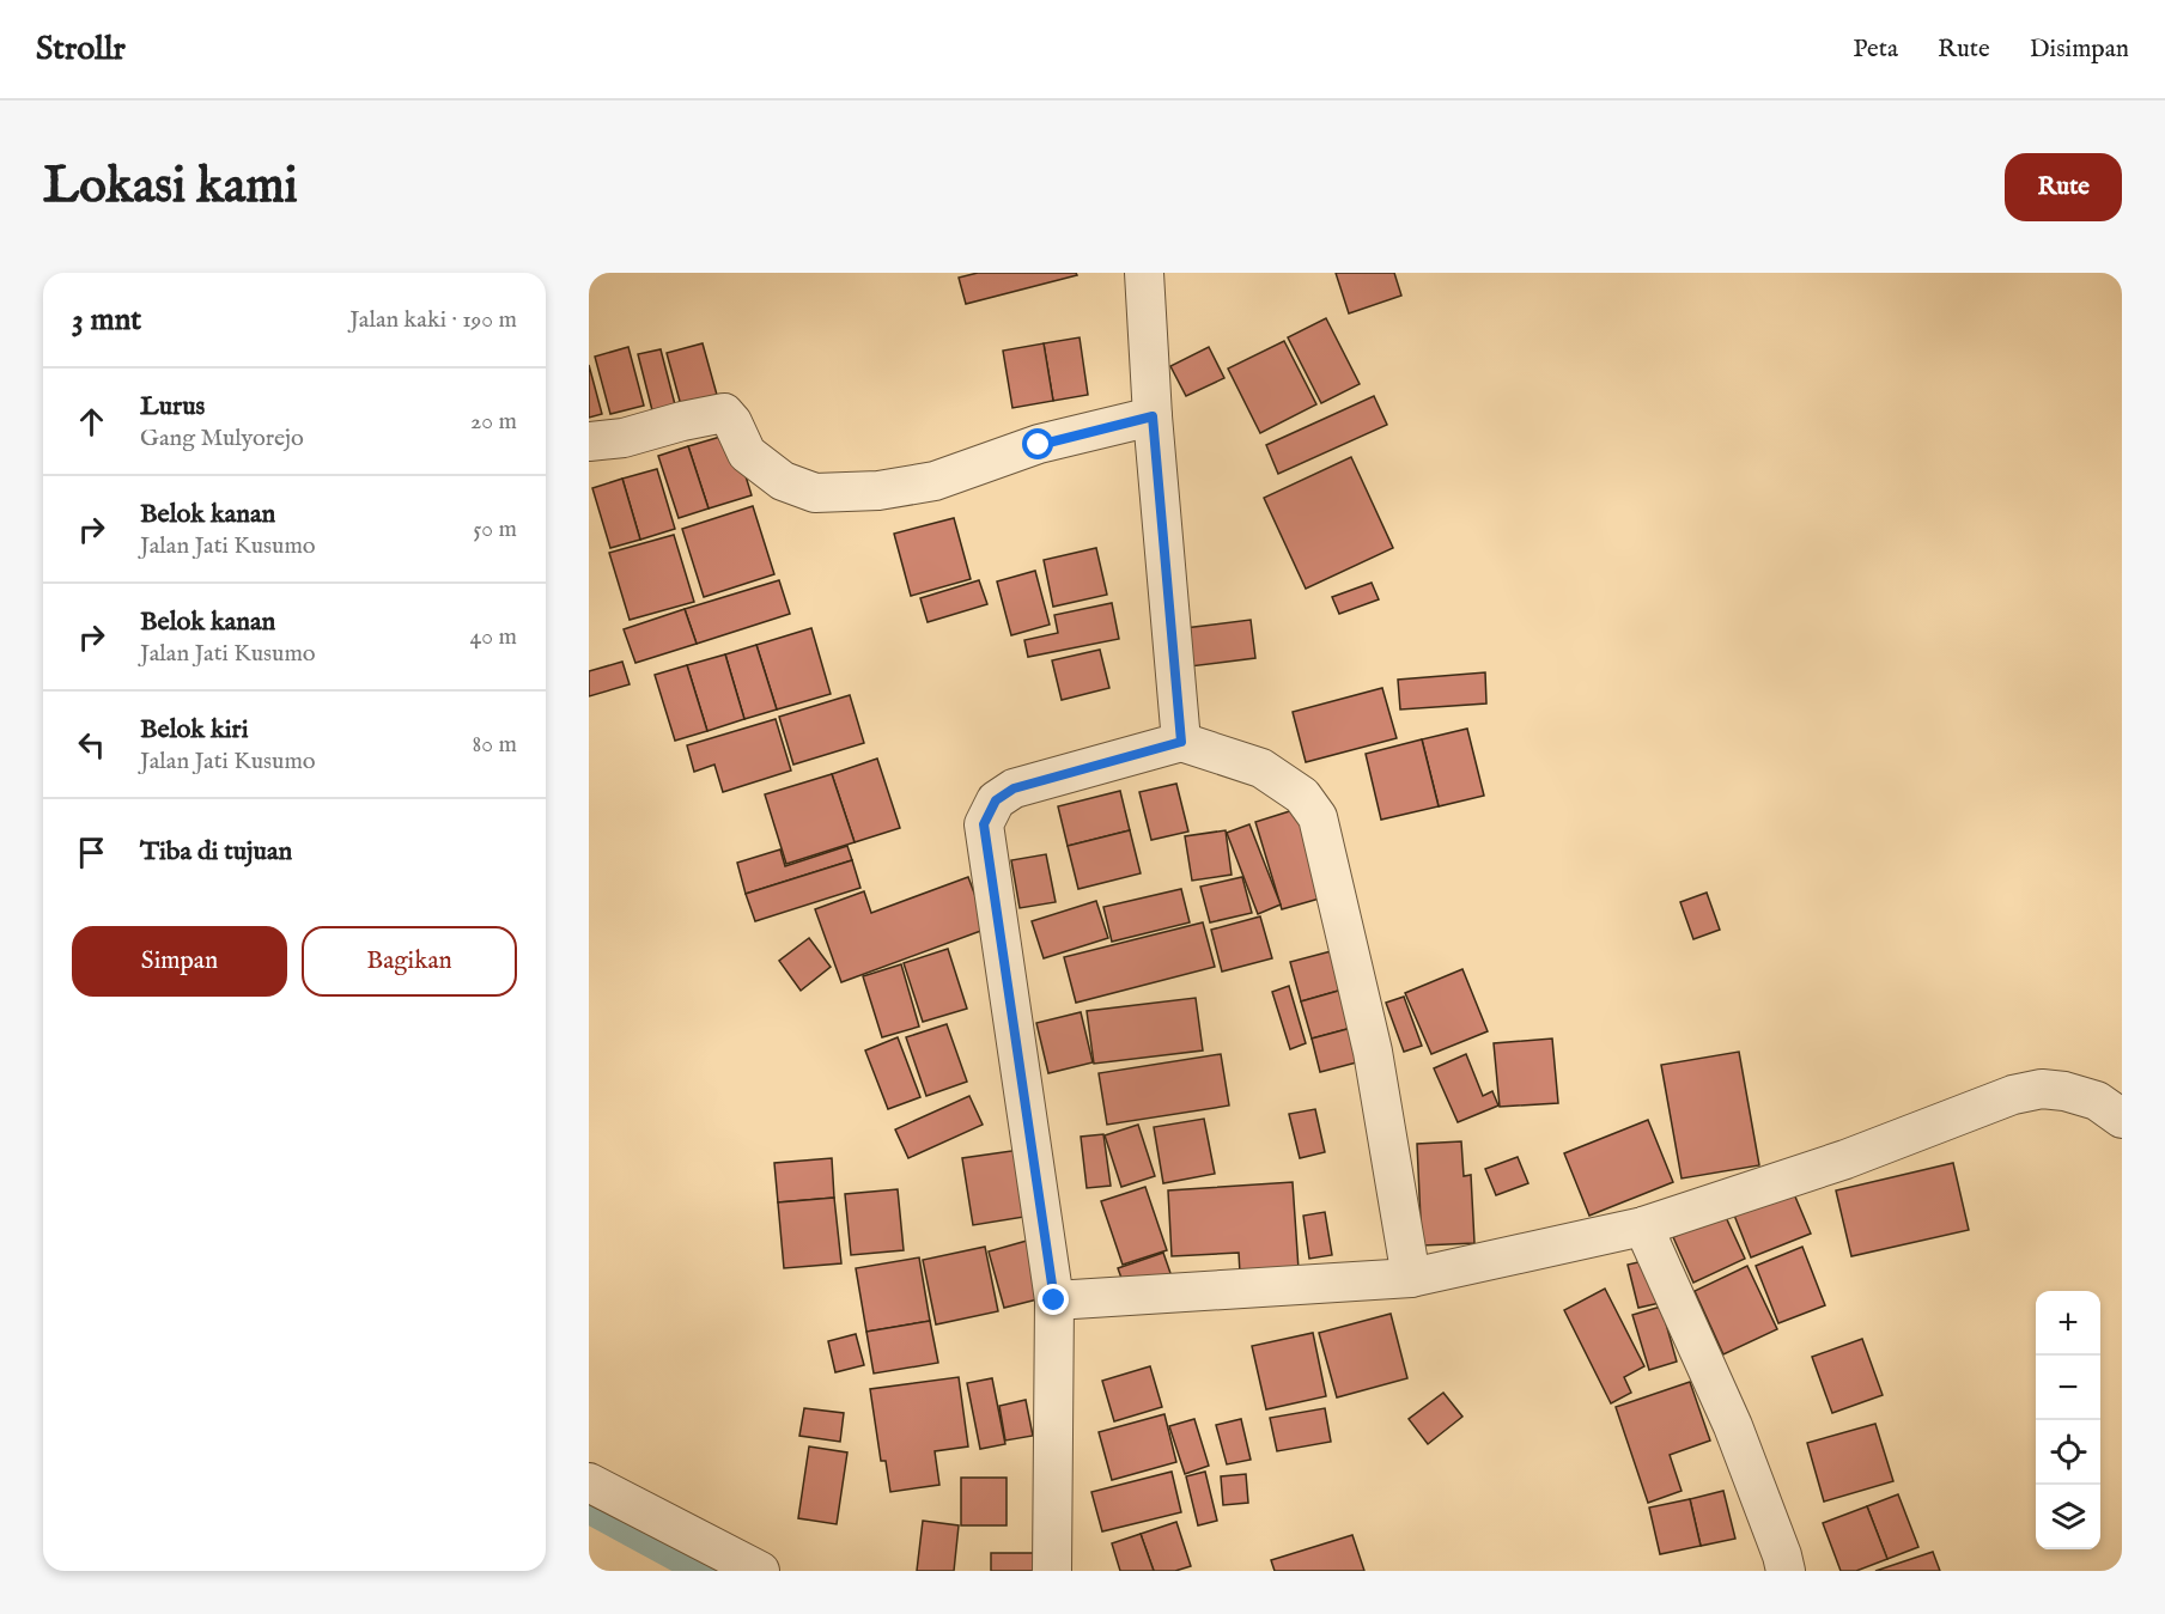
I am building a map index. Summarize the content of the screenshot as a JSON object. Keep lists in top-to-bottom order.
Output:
{
  "page": {
    "header": "Strollr",
    "nav": ["Peta", "Rute", "Disimpan"],
    "buttons": [
      "Rute",
      ["Simpan", "Bagikan"]
    ],
    "title": "Lokasi kami",
    "heading": ["3 mnt", "Jalan kaki · 190 m"],
    "list": [
      ["Lurus", "Gang Mulyorejo", "20 m"],
      ["Belok kanan", "Jalan Jati Kusumo", "50 m"],
      ["Belok kanan", "Jalan Jati Kusumo", "40 m"],
      ["Belok kiri", "Jalan Jati Kusumo", "80 m"],
      "Tiba di tujuan"
    ],
    "map_buttons": ["+", "−"]
  }
}
